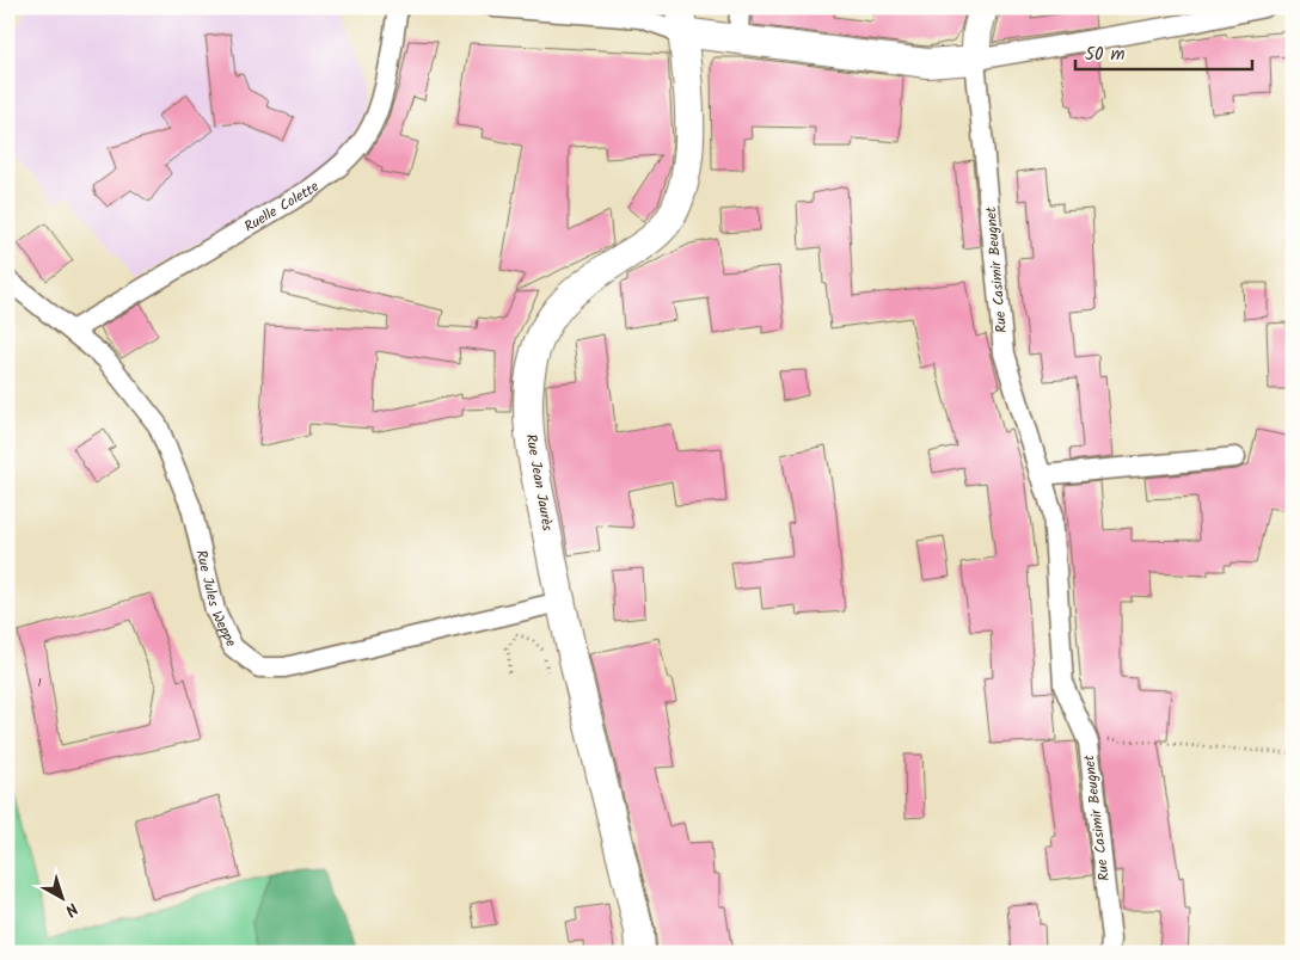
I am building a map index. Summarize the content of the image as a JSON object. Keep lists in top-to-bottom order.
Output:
{
  "streets": {
    "street": [
      "Ruelle Colette",
      "Rue Casimir Beugnet",
      "Rue Jean Jaurès",
      "Rue Jules Weppe"
    ]
  },
  "crossings": [
    ["Ruelle Colette", "Rue Jules Weppe"],
    ["Rue Jean Jaurès", "Rue Jules Weppe"]
  ],
  "house_numbers": ["1"],
  "scale_bar": "50 m",
  "north": "bottom right"
}
